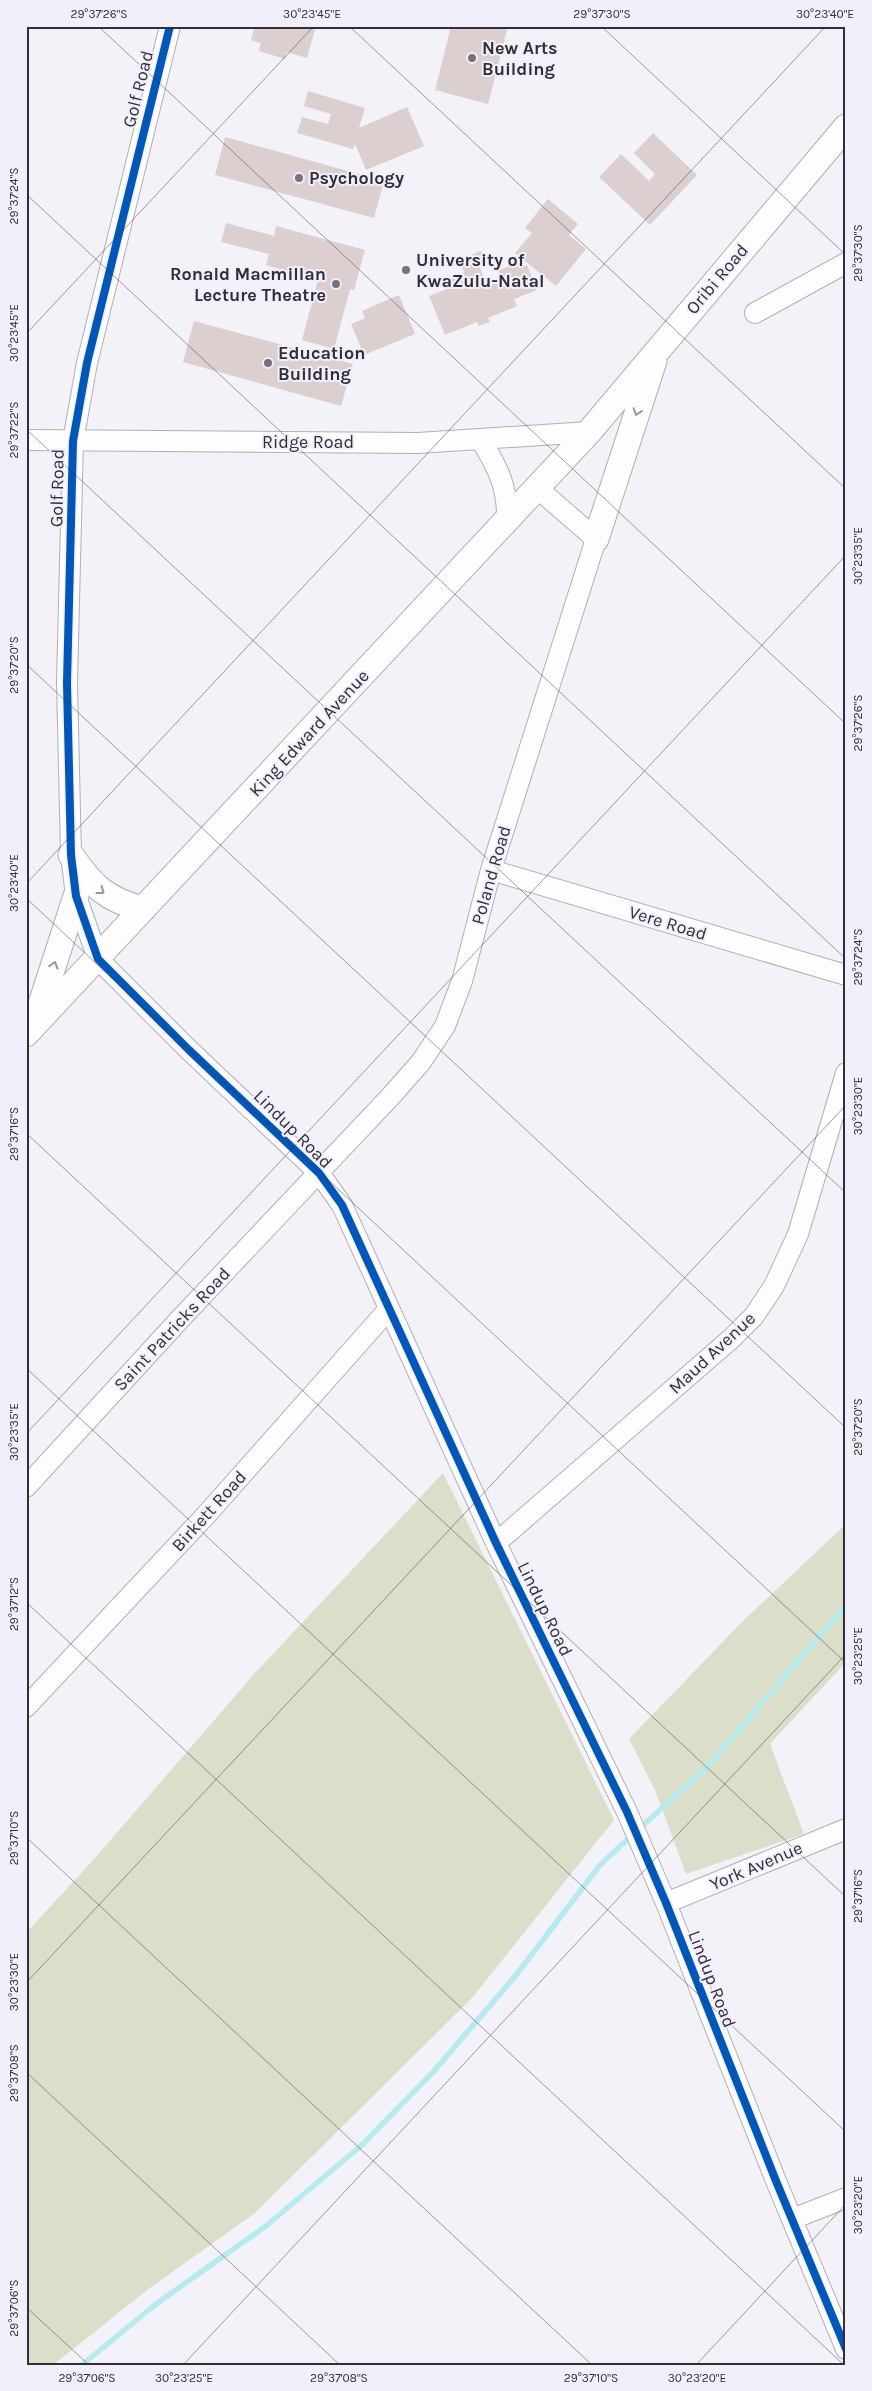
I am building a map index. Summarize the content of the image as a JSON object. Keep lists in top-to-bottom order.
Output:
{
  "streets": {
    "street": [
      "Golf Road",
      "Oribi Road",
      "Ridge Road",
      "King Edward Avenue",
      "Poland Road",
      "Vere Road",
      "Lindup Road",
      "Saint Patricks Road",
      "Maud Avenue",
      "Birkett Road",
      "York Avenue"
    ]
  },
  "crossings": [
    ["Golf Road", "Ridge Road"],
    ["Golf Road", "King Edward Avenue"],
    ["Golf Road", "Lindup Road"],
    ["Oribi Road", "Ridge Road"],
    ["Oribi Road", "King Edward Avenue"],
    ["Ridge Road", "King Edward Avenue"],
    ["King Edward Avenue", "Lindup Road"],
    ["Poland Road", "Vere Road"],
    ["Poland Road", "Lindup Road"],
    ["Poland Road", "Saint Patricks Road"],
    ["Lindup Road", "Saint Patricks Road"],
    ["Lindup Road", "Maud Avenue"],
    ["Lindup Road", "Birkett Road"],
    ["Lindup Road", "York Avenue"]
  ],
  "places": [
    "New Arts Building",
    "Psychology",
    "University of KwaZulu-Natal",
    "Ronald Macmillan Lecture Theatre",
    "Education Building"
  ],
  "coordinates": [
    "29°37'26\"S",
    "30°23'45\"E",
    "29°37'30\"S",
    "30°23'40\"E",
    "29°37'24\"S",
    "29°37'22\"S",
    "30°23'35\"E",
    "29°37'20\"S",
    "30°23'30\"E",
    "29°37'16\"S",
    "29°37'12\"S",
    "30°23'25\"E",
    "29°37'10\"S",
    "29°37'08\"S",
    "30°23'20\"E",
    "29°37'06\"S"
  ]
}
